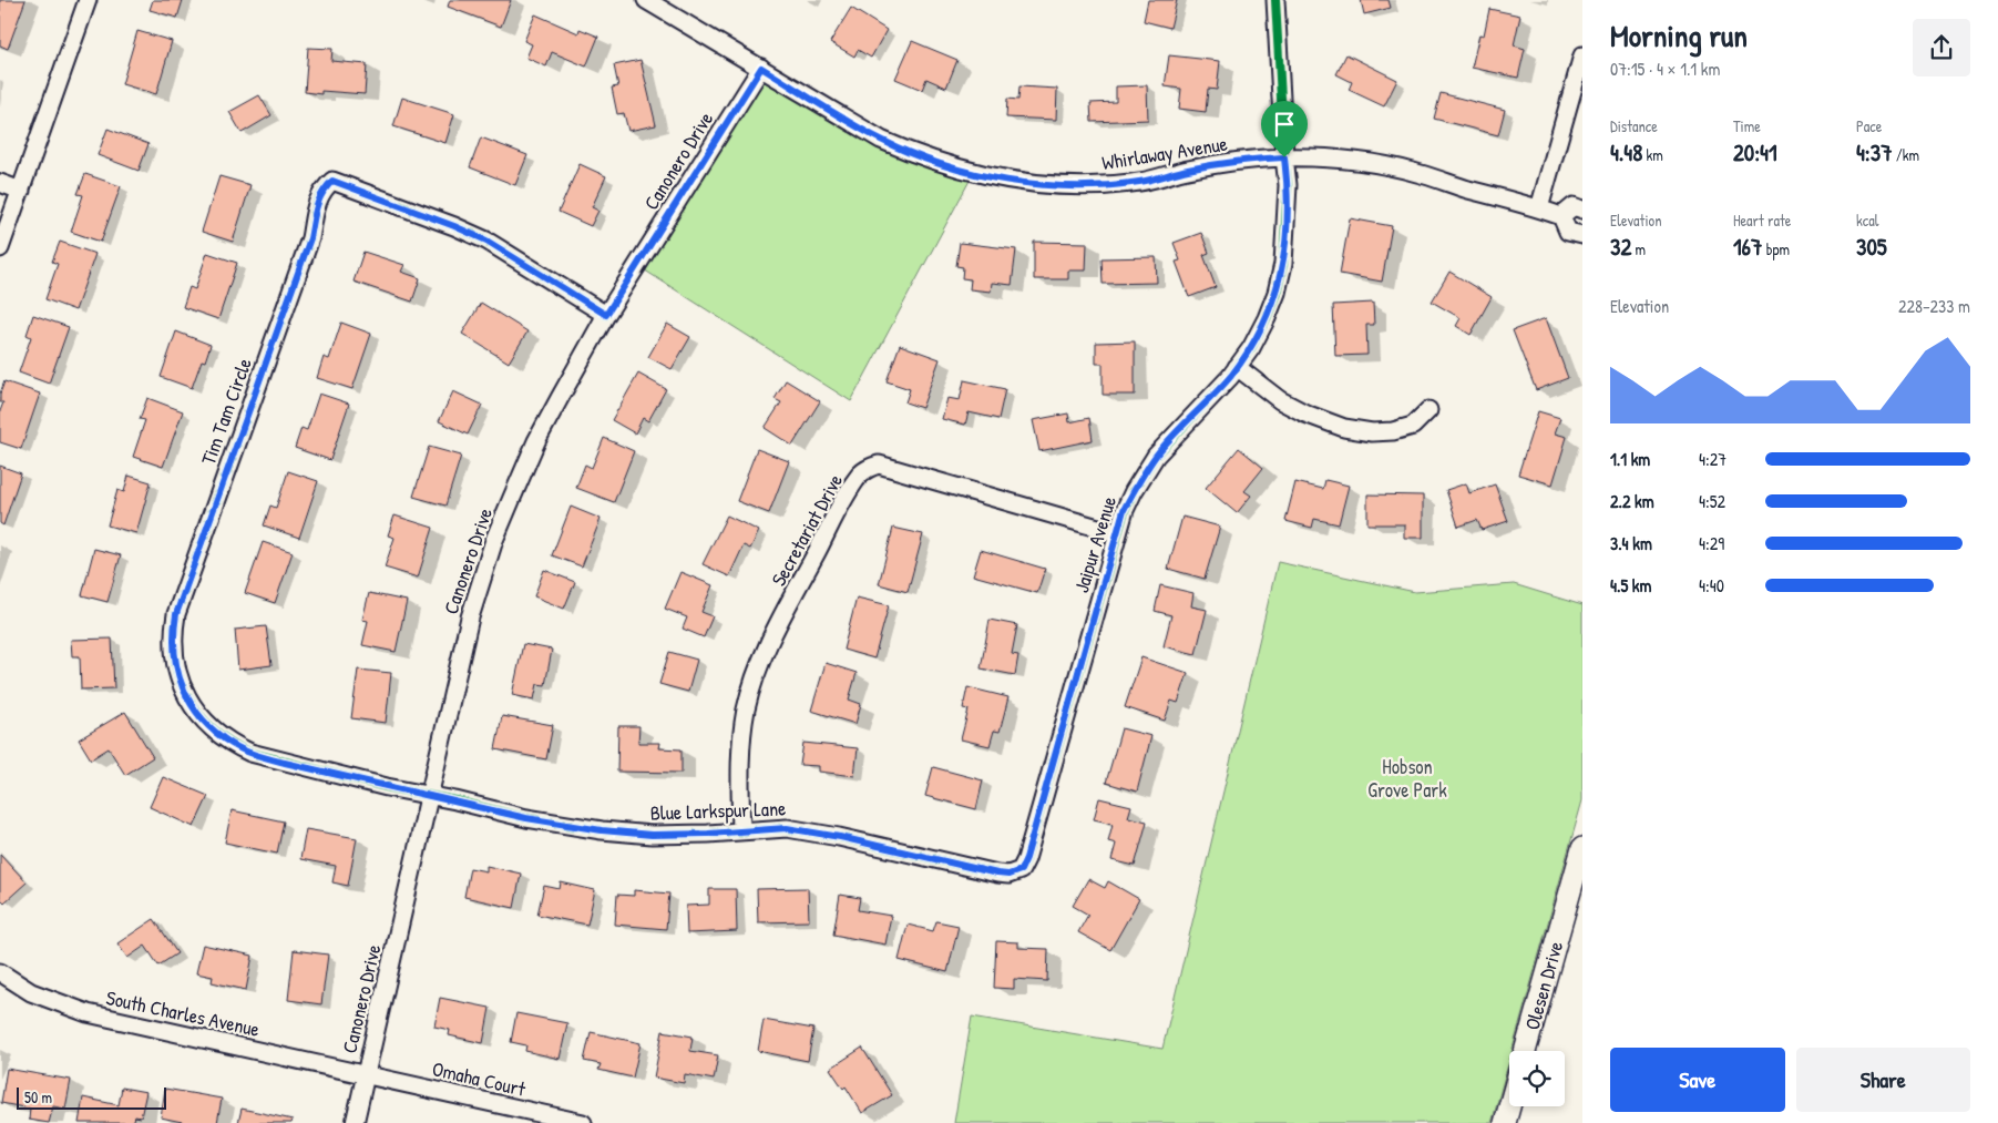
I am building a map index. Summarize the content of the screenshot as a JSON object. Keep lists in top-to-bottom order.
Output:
{
  "streets": {
    "street": [
      "Whirlaway Avenue",
      "Canonero Drive",
      "Tim Tam Circle",
      "Secretariat Drive",
      "Jaipur Avenue",
      "Blue Larkspur Lane",
      "Olesen Drive",
      "South Charles Avenue",
      "Omaha Court"
    ]
  },
  "crossings": [
    ["Whirlaway Avenue", "Canonero Drive"],
    ["Whirlaway Avenue", "Jaipur Avenue"],
    ["Canonero Drive", "Tim Tam Circle"],
    ["Canonero Drive", "Blue Larkspur Lane"],
    ["Canonero Drive", "South Charles Avenue"],
    ["Canonero Drive", "Omaha Court"],
    ["Tim Tam Circle", "Blue Larkspur Lane"],
    ["Secretariat Drive", "Jaipur Avenue"],
    ["Secretariat Drive", "Blue Larkspur Lane"],
    ["Jaipur Avenue", "Blue Larkspur Lane"],
    ["South Charles Avenue", "Omaha Court"]
  ],
  "parks": ["Hobson Grove Park"],
  "scale_bar": "50 m",
  "page": {
    "heading": ["Morning run", "07:15 · 4 × 1.1 km"],
    "stats": [
      ["Distance", "4.48 km"],
      ["Time", "20:41"],
      ["Pace", "4:37 /km"],
      ["Elevation", "32 m"],
      ["Heart rate", "167 bpm"],
      ["kcal", "305"]
    ],
    "chart": ["Elevation", "228–233 m"],
    "list": [
      {
        "name": "1.1 km",
        "note": "4:27"
      },
      {
        "name": "2.2 km",
        "note": "4:52"
      },
      {
        "name": "3.4 km",
        "note": "4:29"
      },
      {
        "name": "4.5 km",
        "note": "4:40"
      }
    ],
    "buttons": ["Save", "Share"],
    "scale": "50 m"
  }
}
